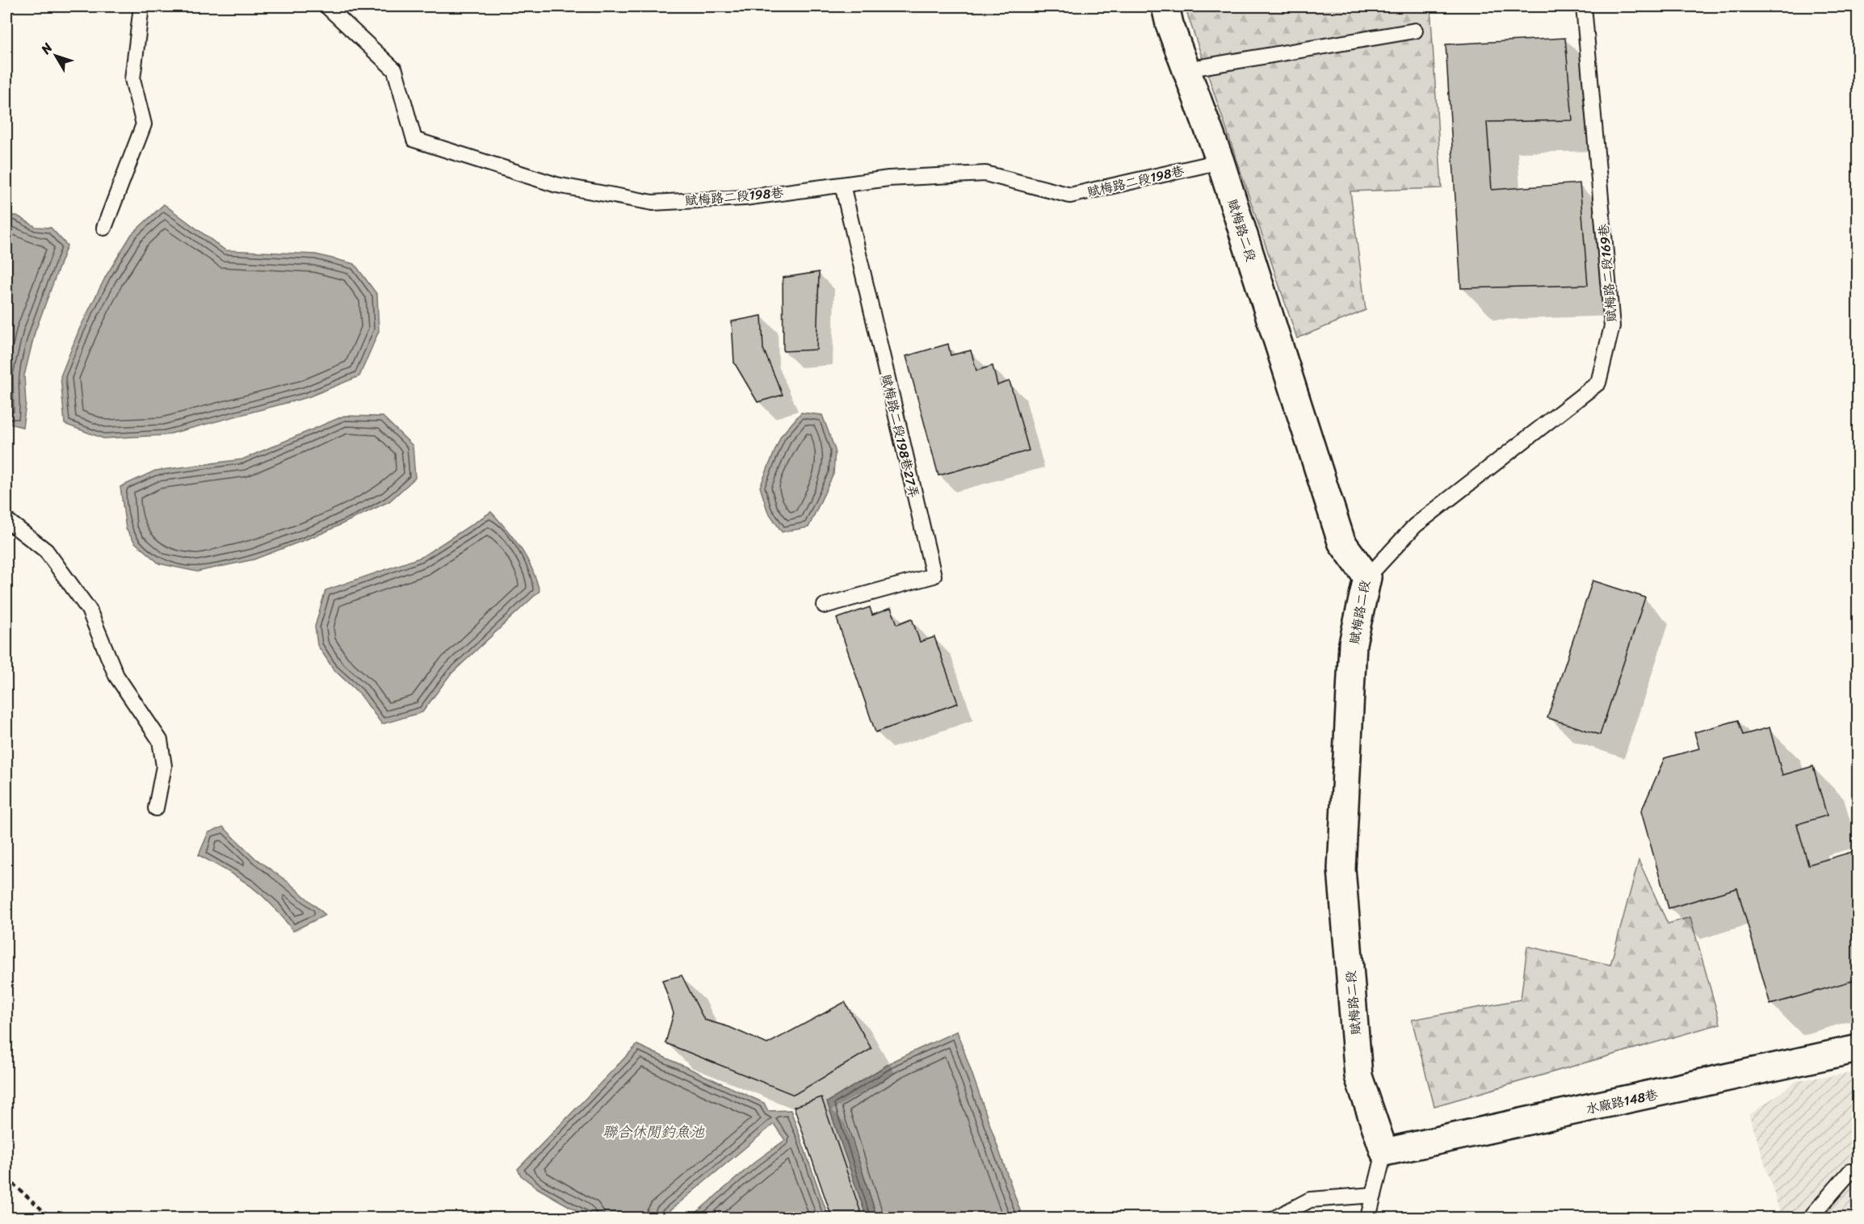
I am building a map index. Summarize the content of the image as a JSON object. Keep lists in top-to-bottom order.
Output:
{
  "streets": {
    "street": ["賦梅路二段", "水廠路148巷"],
    "lane": ["賦梅路二段198巷", "賦梅路二段169巷", "賦梅路二段198巷27弄"]
  },
  "crossings": [
    ["賦梅路二段198巷", "賦梅路二段"],
    ["賦梅路二段198巷", "賦梅路二段198巷27弄"],
    ["賦梅路二段", "賦梅路二段169巷"],
    ["賦梅路二段", "水廠路148巷"]
  ],
  "water": ["聯合休閒釣魚池"],
  "north": "top left"
}
